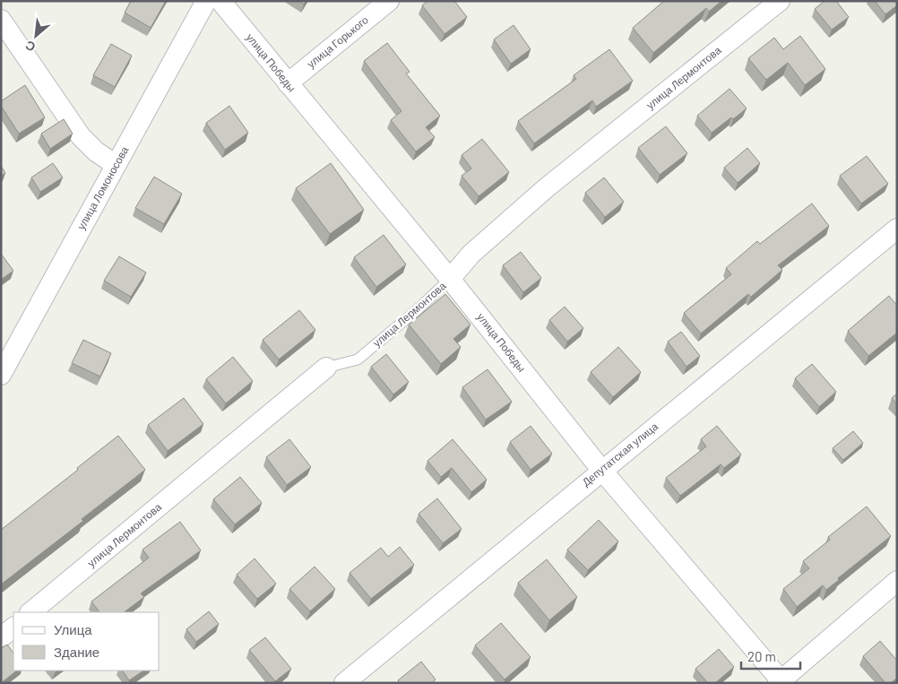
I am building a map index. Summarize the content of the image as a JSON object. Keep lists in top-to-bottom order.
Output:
{
  "streets": {
    "street": [
      "улица Горького",
      "улица Победы",
      "улица Лермонтова",
      "улица Ломоносова",
      "Депутатская улица"
    ]
  },
  "crossings": [
    ["улица Горького", "улица Победы"],
    ["улица Победы", "улица Лермонтова"],
    ["улица Победы", "Депутатская улица"]
  ],
  "legend": ["Улица", "Здание"],
  "scale_bar": "20 m",
  "north": "bottom left"
}
